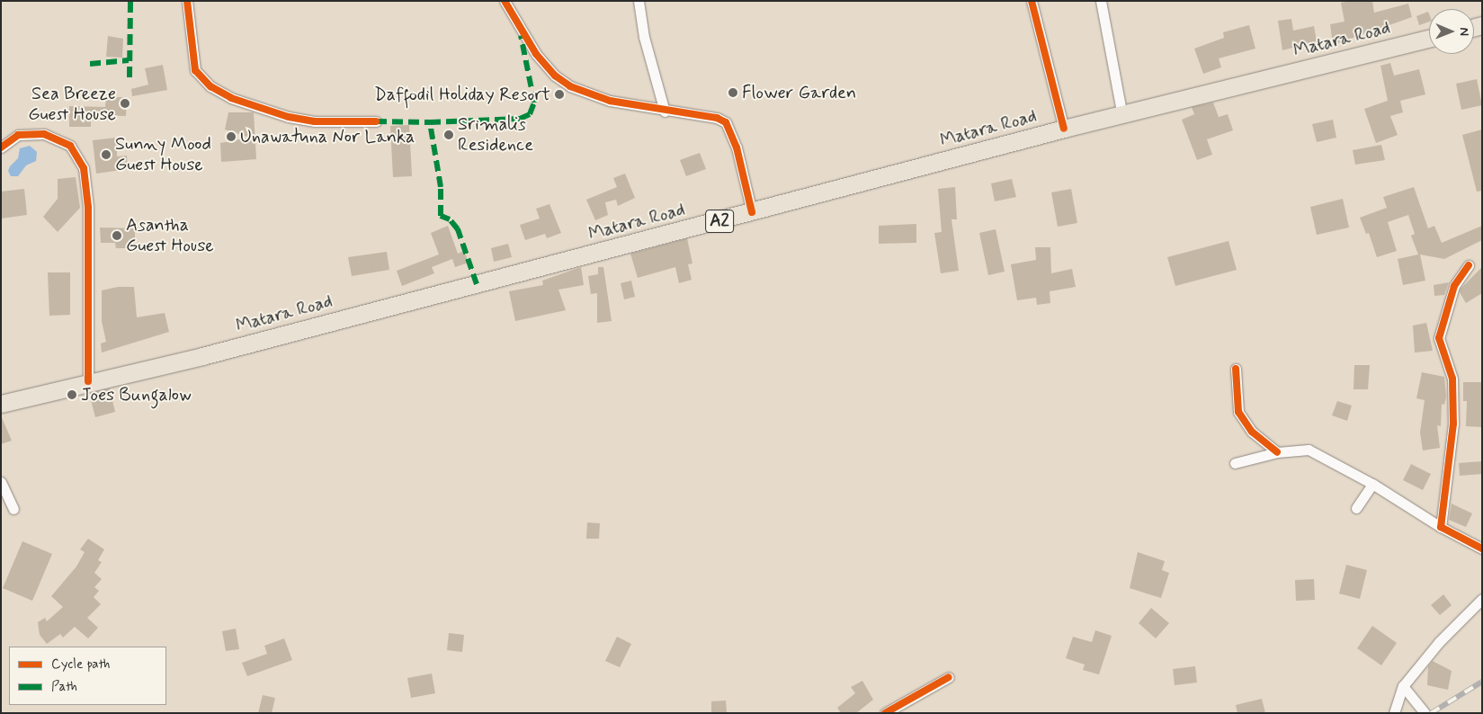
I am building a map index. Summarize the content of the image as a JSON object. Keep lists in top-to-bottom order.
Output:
{
  "streets": {
    "highway": ["Matara Road", "A2"]
  },
  "places": [
    "Flower Garden",
    "Daffodil Holiday Resort",
    "Sea Breeze Guest House",
    "Srimalis Residence",
    "Unawatuna Nor Lanka",
    "Sunny Mood Guest House",
    "Asantha Guest House",
    "Joes Bungalow"
  ],
  "legend": ["Cycle path", "Path"],
  "north": "right"
}
